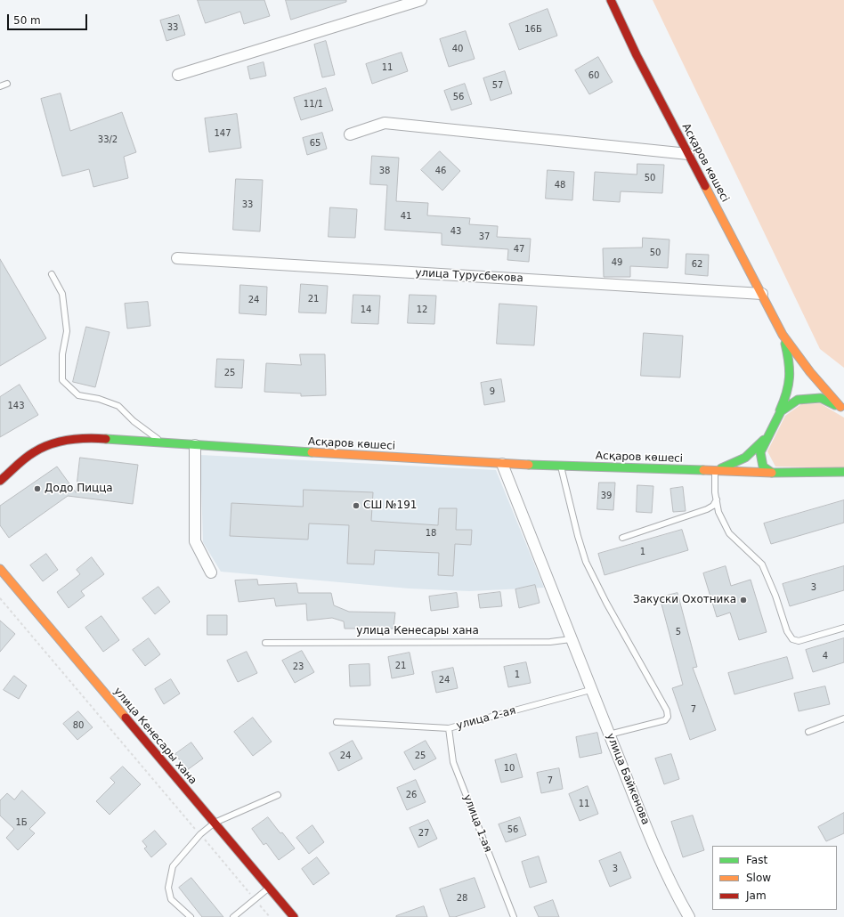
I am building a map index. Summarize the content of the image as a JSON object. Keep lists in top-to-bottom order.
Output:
{
  "streets": {
    "street": [
      "Асқаров көшесі",
      "улица Турусбекова",
      "улица Кенесары хана",
      "улица Байкенова"
    ],
    "lane": ["улица 2-ая", "улица 1-ая"]
  },
  "crossings": [
    ["Асқаров көшесі", "улица Турусбекова"],
    ["Асқаров көшесі", "улица Байкенова"],
    ["улица Кенесары хана", "улица Байкенова"],
    ["улица 2-ая", "улица Байкенова"],
    ["улица 2-ая", "улица 1-ая"]
  ],
  "places": ["Додо Пицца", "СШ №191", "Закуски Охотника"],
  "house_numbers": [
    "33",
    "16Б",
    "40",
    "11",
    "60",
    "57",
    "56",
    "11/1",
    "147",
    "33/2",
    "65",
    "38",
    "46",
    "50",
    "48",
    "33",
    "41",
    "43",
    "37",
    "47",
    "50",
    "49",
    "62",
    "21",
    "24",
    "14",
    "12",
    "25",
    "9",
    "143",
    "39",
    "18",
    "1",
    "3",
    "5",
    "4",
    "21",
    "23",
    "1",
    "24",
    "7",
    "80",
    "24",
    "25",
    "10",
    "7",
    "26",
    "11",
    "1Б",
    "56",
    "27",
    "3",
    "28"
  ],
  "legend": ["Fast", "Slow", "Jam"],
  "scale_bar": "50 m"
}
